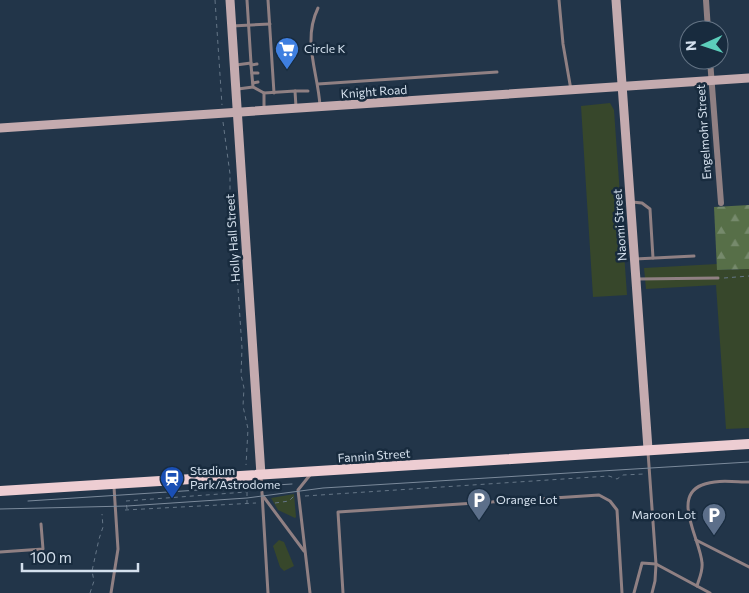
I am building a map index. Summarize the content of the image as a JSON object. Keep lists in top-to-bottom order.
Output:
{
  "streets": {
    "main road": ["Fannin Street"],
    "street": [
      "Knight Road",
      "Engelmohr Street",
      "Naomi Street",
      "Holly Hall Street"
    ]
  },
  "crossings": [
    ["Knight Road", "Engelmohr Street"],
    ["Knight Road", "Naomi Street"],
    ["Knight Road", "Holly Hall Street"],
    ["Naomi Street", "Fannin Street"],
    ["Holly Hall Street", "Fannin Street"]
  ],
  "places": {
    "supermarket": ["Circle K"],
    "station": ["Stadium Park/Astrodome"],
    "parking": ["Orange Lot", "Maroon Lot"]
  },
  "scale_bar": "100 m",
  "north": "left"
}
